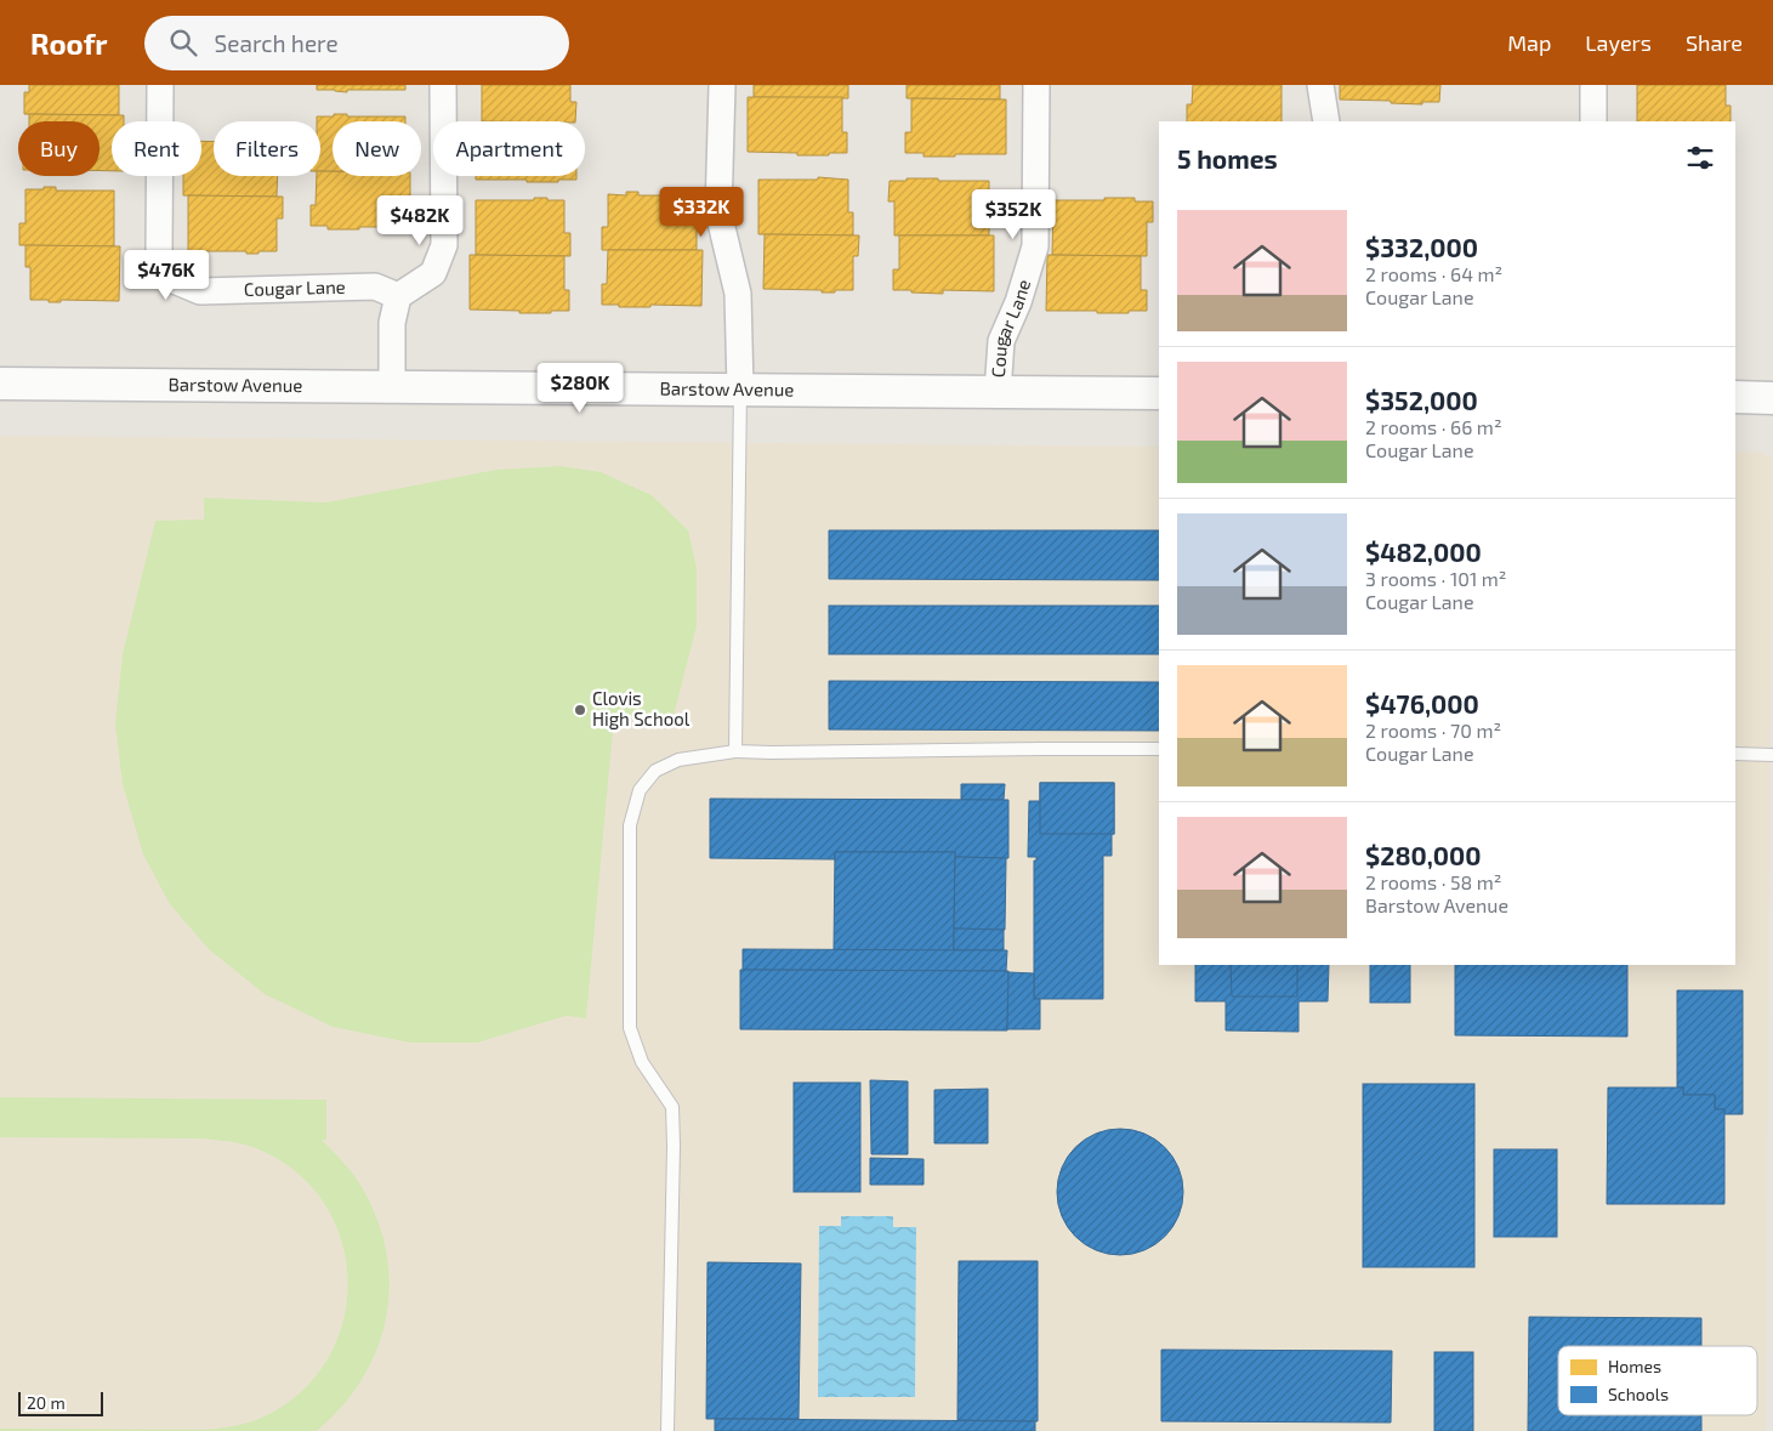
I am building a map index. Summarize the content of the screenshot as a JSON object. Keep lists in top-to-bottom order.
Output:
{
  "streets": {
    "street": ["Cougar Lane", "Barstow Avenue"]
  },
  "crossings": [
    ["Cougar Lane", "Barstow Avenue"]
  ],
  "places": ["Clovis High School"],
  "legend": ["Homes", "Schools"],
  "scale_bar": "20 m",
  "page": {
    "header": "Roofr",
    "search": "Search here",
    "nav": ["Map", "Layers", "Share"],
    "chip": [
      "Buy",
      "Rent",
      "Filters",
      "New",
      "Apartment"
    ],
    "heading": "5 homes",
    "price": [
      "$332K",
      "$352K",
      "$482K",
      "$476K",
      "$280K"
    ],
    "list": [
      {
        "name": "$332,000",
        "note": "2 rooms · 64 m² · Cougar Lane"
      },
      {
        "name": "$352,000",
        "note": "2 rooms · 66 m² · Cougar Lane"
      },
      {
        "name": "$482,000",
        "note": "3 rooms · 101 m² · Cougar Lane"
      },
      {
        "name": "$476,000",
        "note": "2 rooms · 70 m² · Cougar Lane"
      },
      {
        "name": "$280,000",
        "note": "2 rooms · 58 m² · Barstow Avenue"
      }
    ],
    "scale": "20 m"
  }
}
